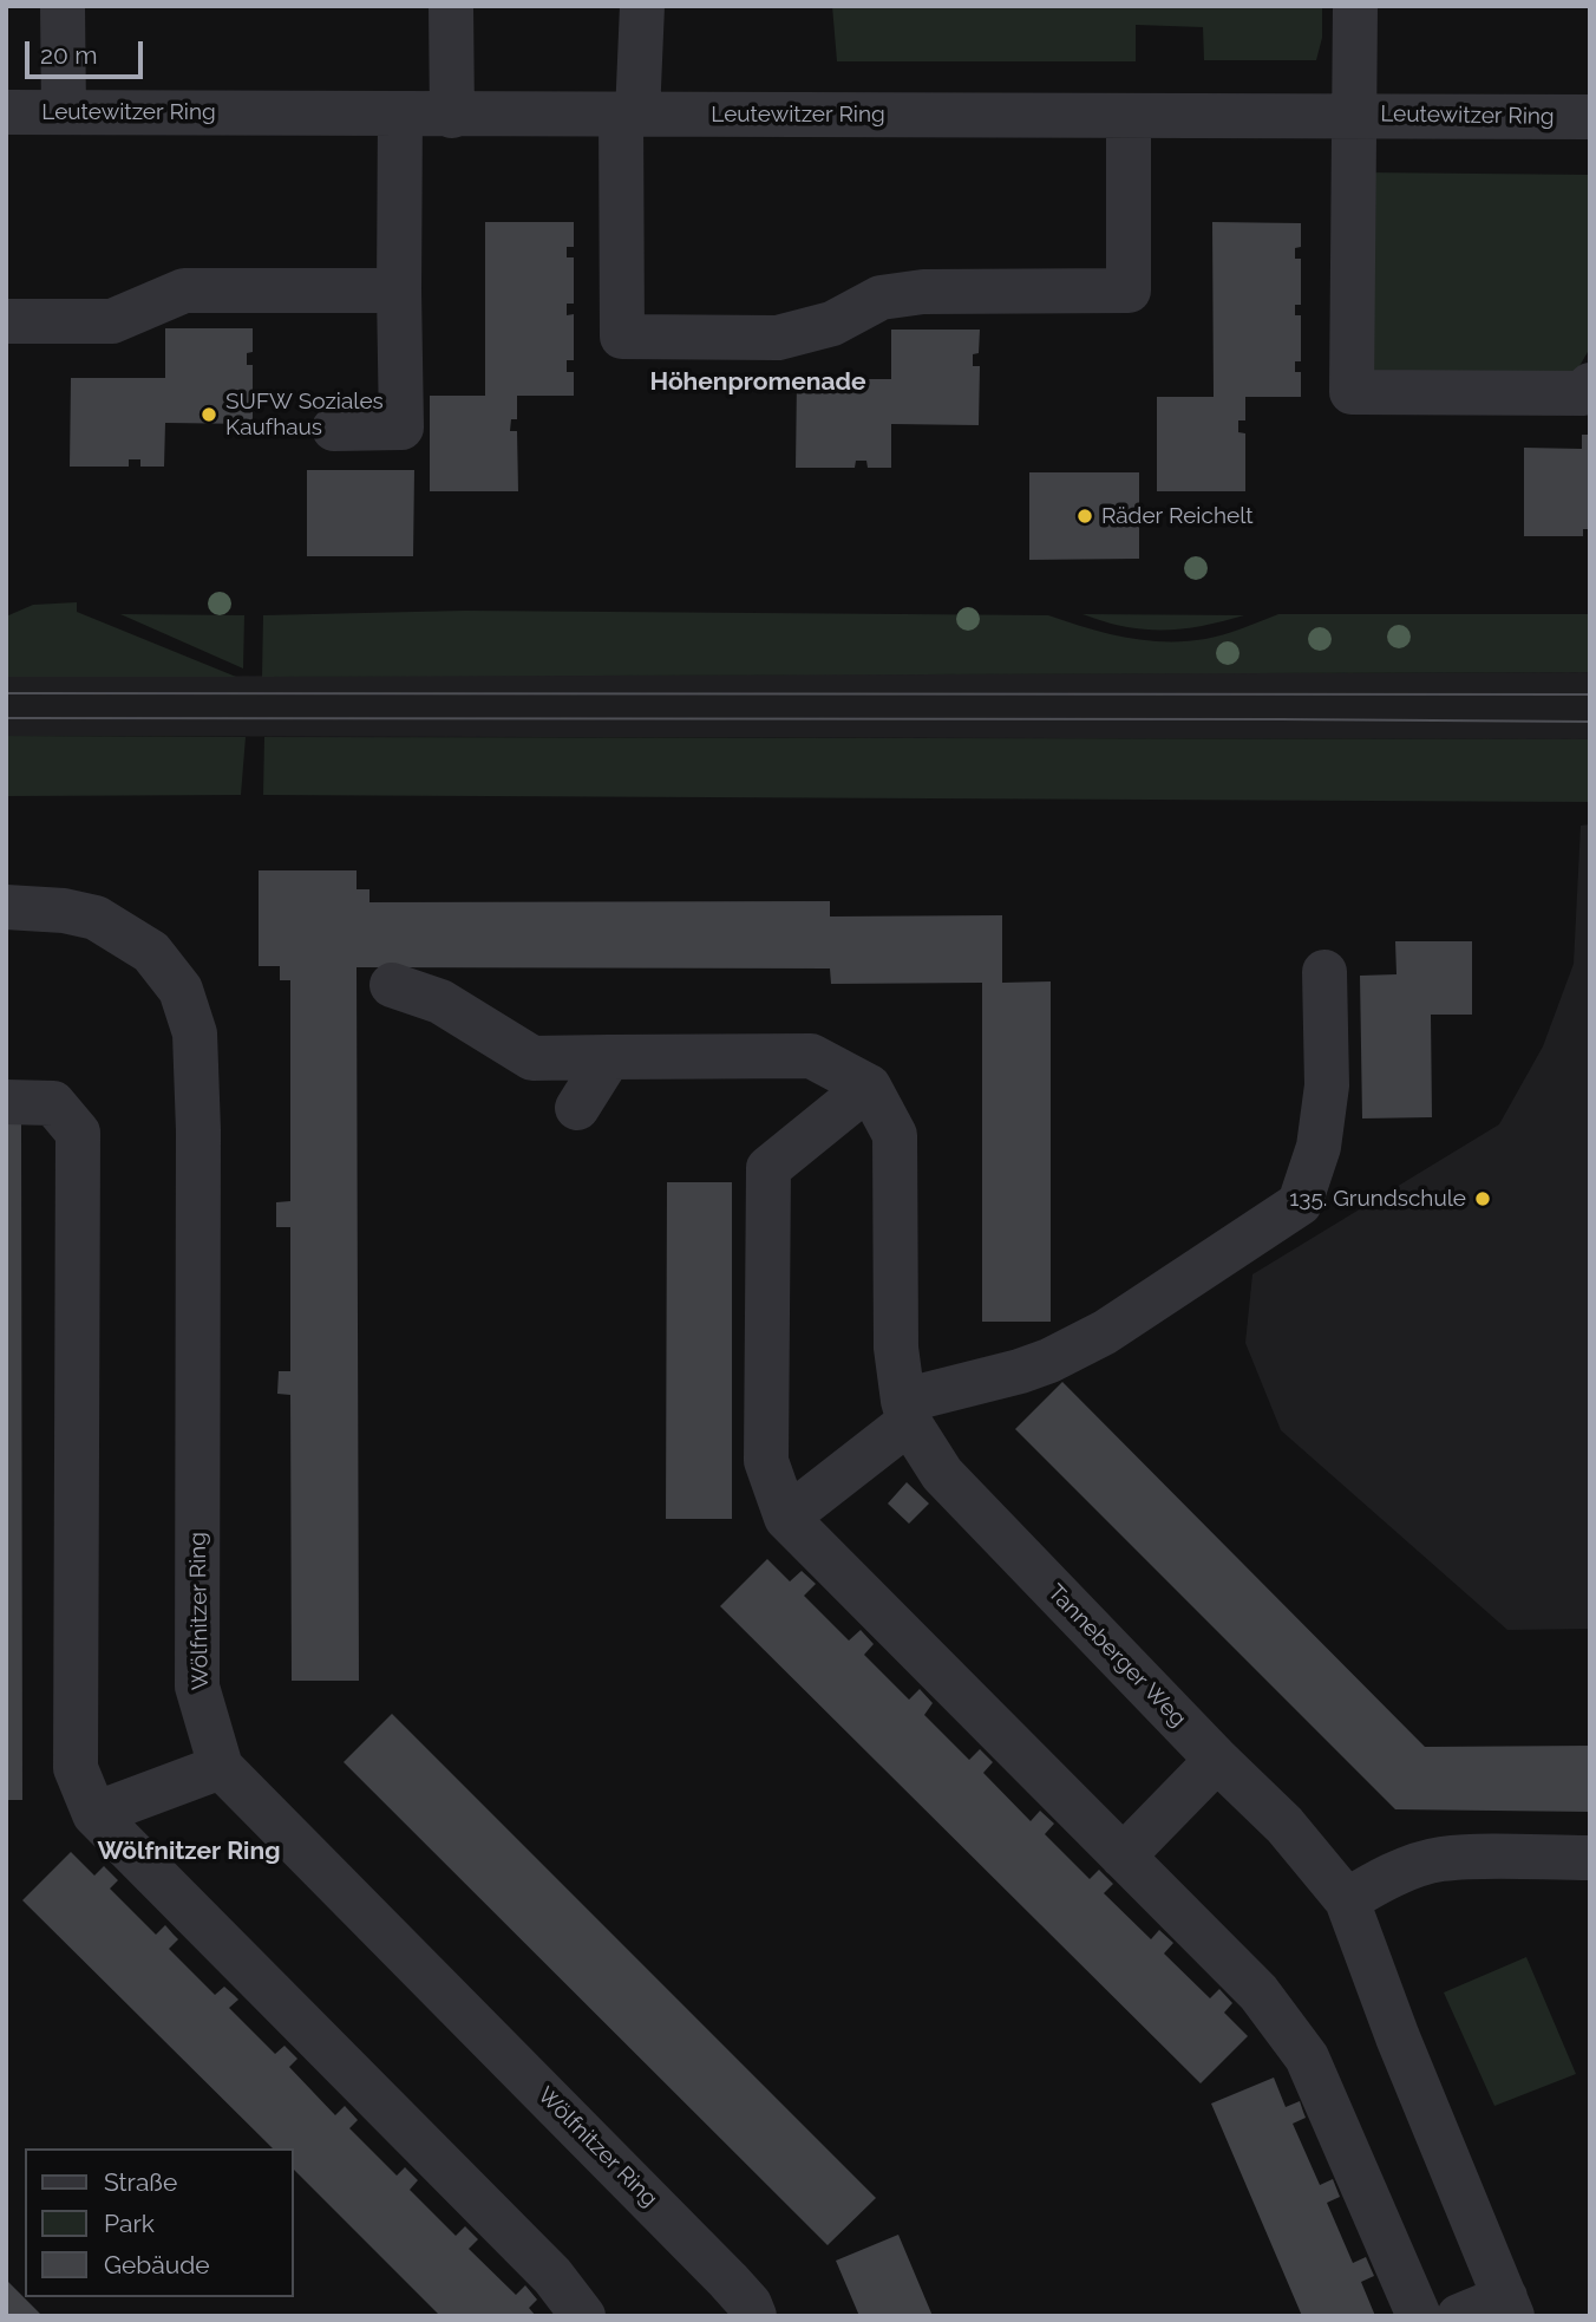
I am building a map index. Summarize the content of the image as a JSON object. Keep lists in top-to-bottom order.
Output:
{
  "streets": {
    "street": ["Leutewitzer Ring", "Wölfnitzer Ring", "Tanneberger Weg"]
  },
  "districts": ["Höhenpromenade", "Wölfnitzer Ring"],
  "places": ["SUFW Soziales Kaufhaus", "Räder Reichelt", "135. Grundschule"],
  "legend": ["Straße", "Park", "Gebäude"],
  "scale_bar": "20 m"
}
